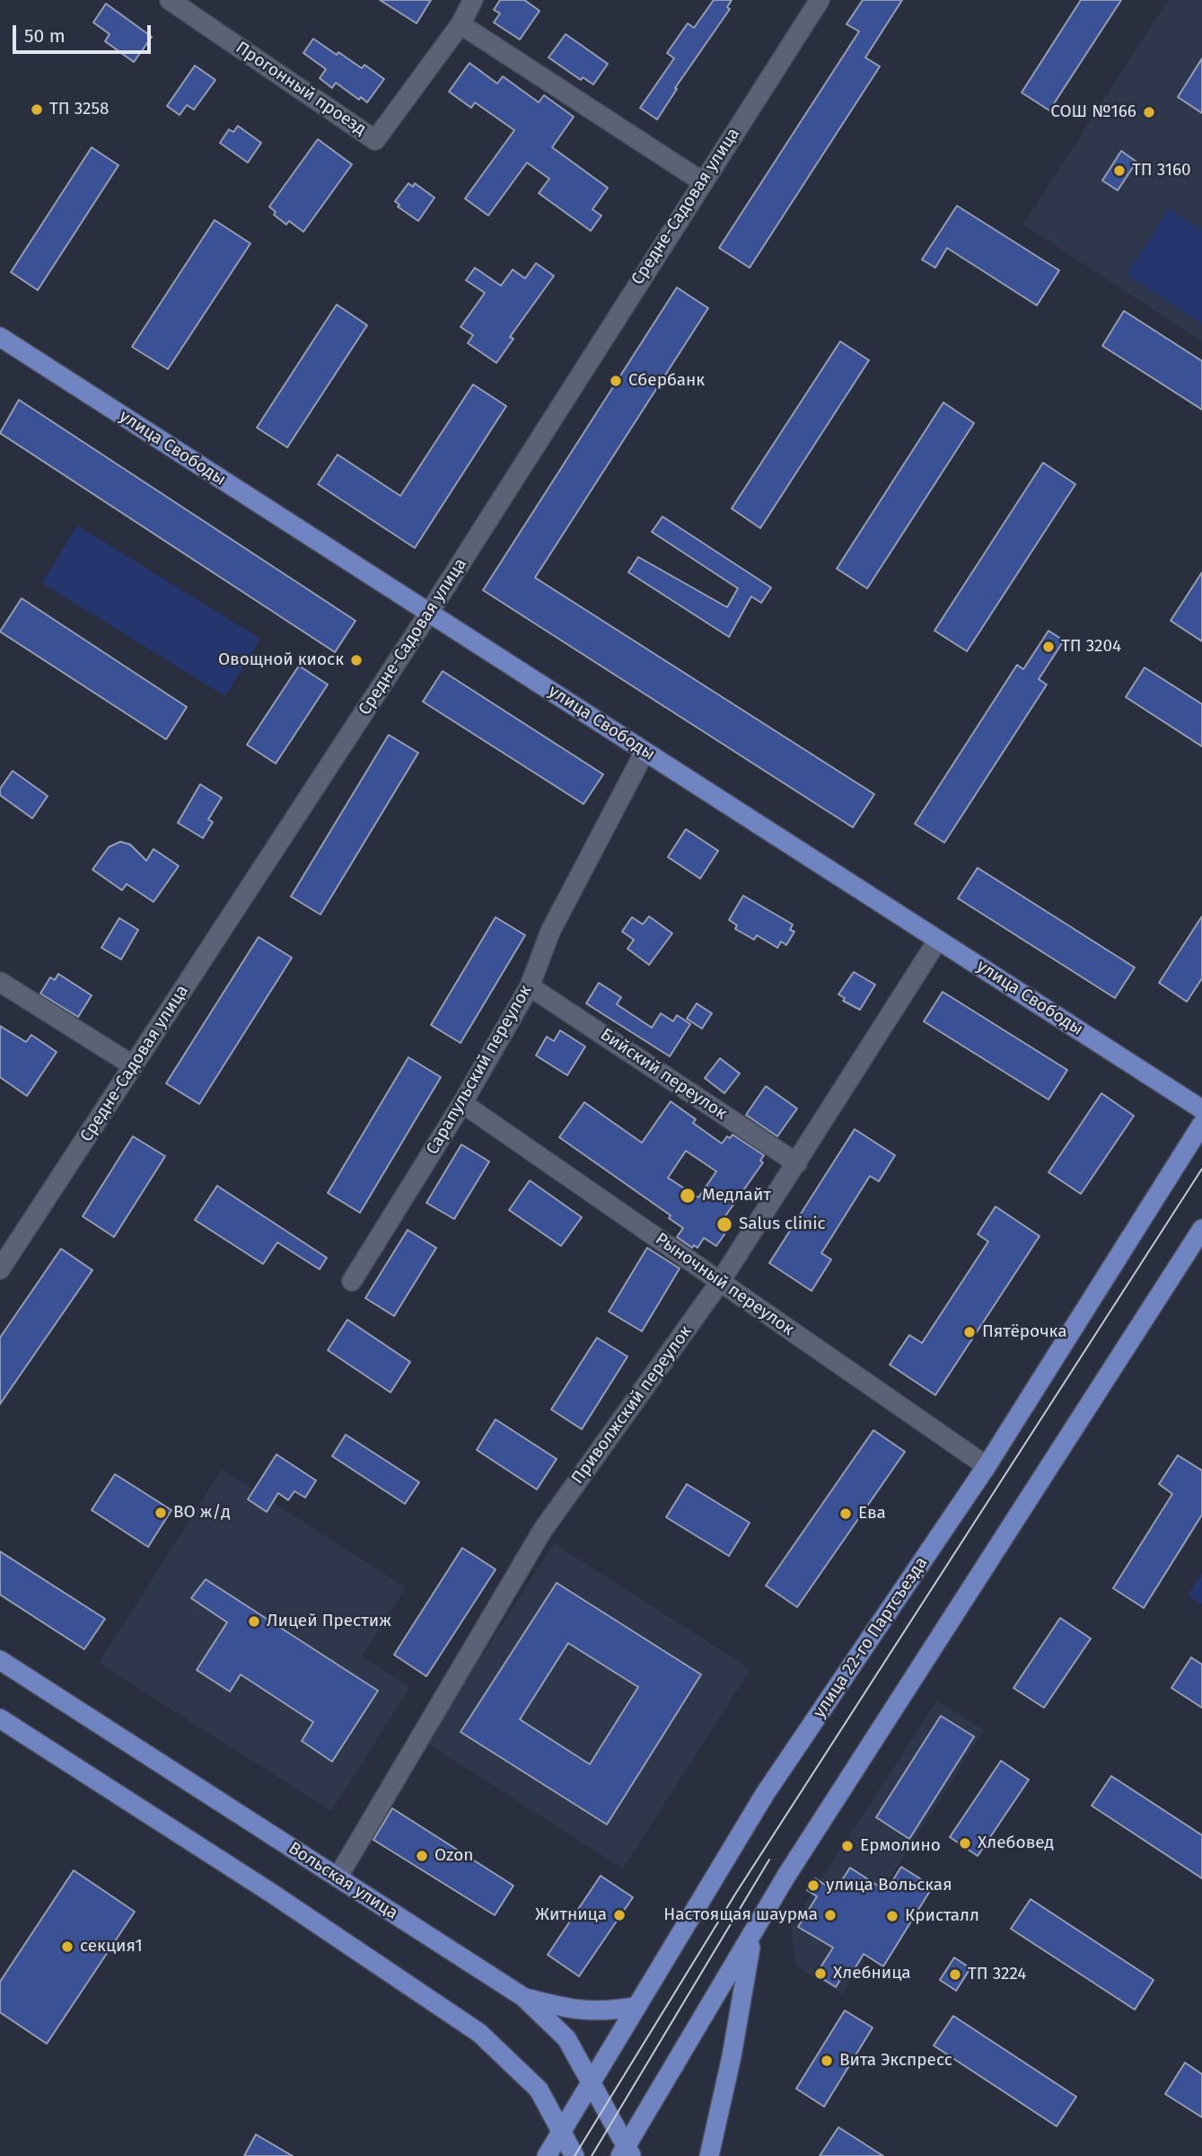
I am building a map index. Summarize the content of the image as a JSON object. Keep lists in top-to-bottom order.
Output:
{
  "streets": {
    "main road": ["улица Свободы", "улица 22-го Партсъезда", "Вольская улица"],
    "street": [
      "Прогонный проезд",
      "Средне-Садовая улица",
      "Сарапульский переулок",
      "Бийский переулок",
      "Рыночный переулок",
      "Приволжский переулок"
    ]
  },
  "crossings": [
    ["Средне-Садовая улица", "улица Свободы"],
    ["улица Свободы", "Сарапульский переулок"],
    ["улица Свободы", "Приволжский переулок"],
    ["Сарапульский переулок", "Бийский переулок"],
    ["Сарапульский переулок", "Рыночный переулок"],
    ["Бийский переулок", "Приволжский переулок"],
    ["Рыночный переулок", "Приволжский переулок"],
    ["Рыночный переулок", "улица 22-го Партсъезда"],
    ["Приволжский переулок", "Вольская улица"],
    ["улица 22-го Партсъезда", "Вольская улица"]
  ],
  "places": [
    "ТП 3258",
    "СОШ №166",
    "ТП 3160",
    "Сбербанк",
    "ТП 3204",
    "Овощной киоск",
    "Медлайт",
    "Salus clinic",
    "Пятёрочка",
    "ВО ж/д",
    "Ева",
    "Лицей Престиж",
    "Хлебовед",
    "Ермолино",
    "Ozon",
    "улица Вольская",
    "Житница",
    "Настоящая шаурма",
    "Кристалл",
    "секция1",
    "Хлебница",
    "ТП 3224",
    "Вита Экспресс"
  ],
  "scale_bar": "50 m"
}
